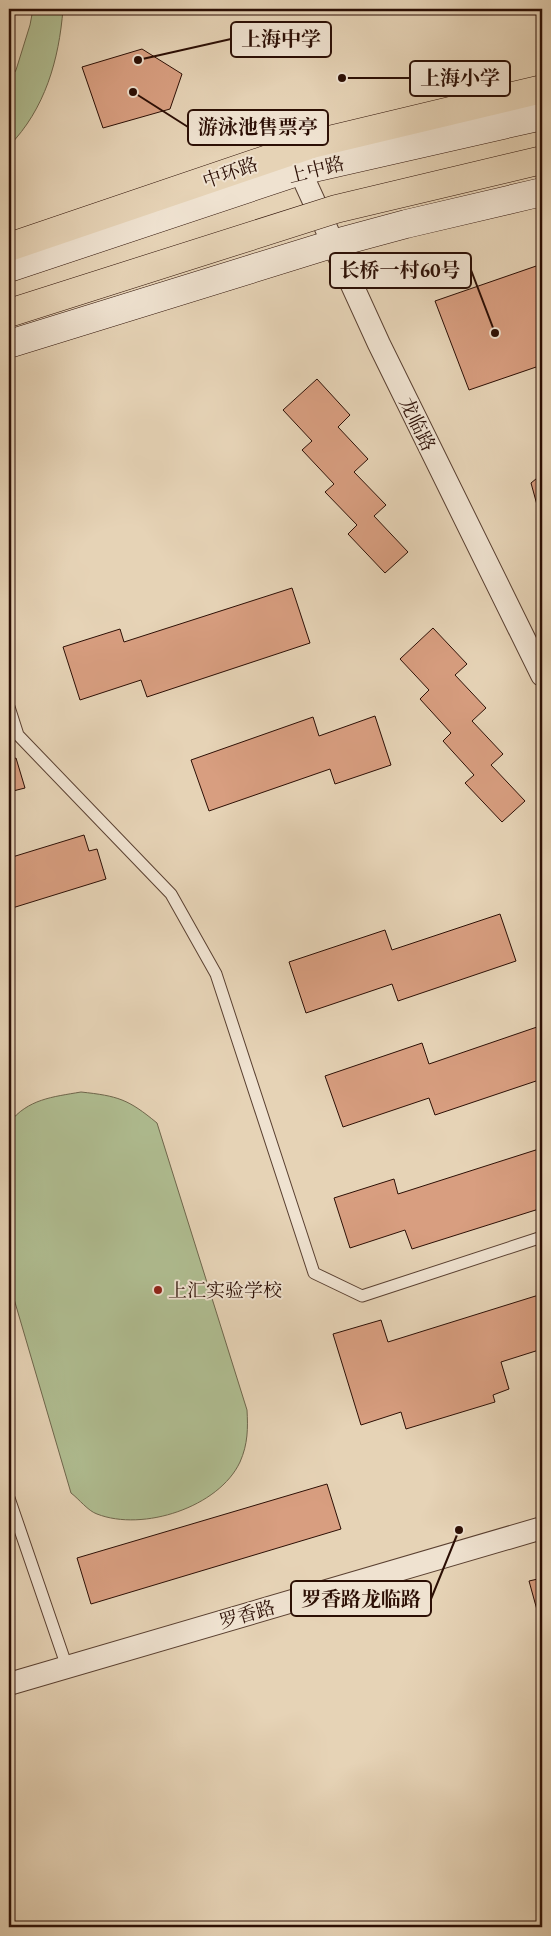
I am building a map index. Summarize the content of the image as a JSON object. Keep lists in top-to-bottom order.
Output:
{
  "streets": {
    "highway": ["中环路"],
    "main road": ["上中路"],
    "street": ["龙临路", "罗香路"]
  },
  "crossings": [
    ["上中路", "龙临路"]
  ],
  "places": [
    "上海中学",
    "上海小学",
    "游泳池售票亭",
    "长桥一村60号",
    "上汇实验学校",
    "罗香路龙临路"
  ]
}
